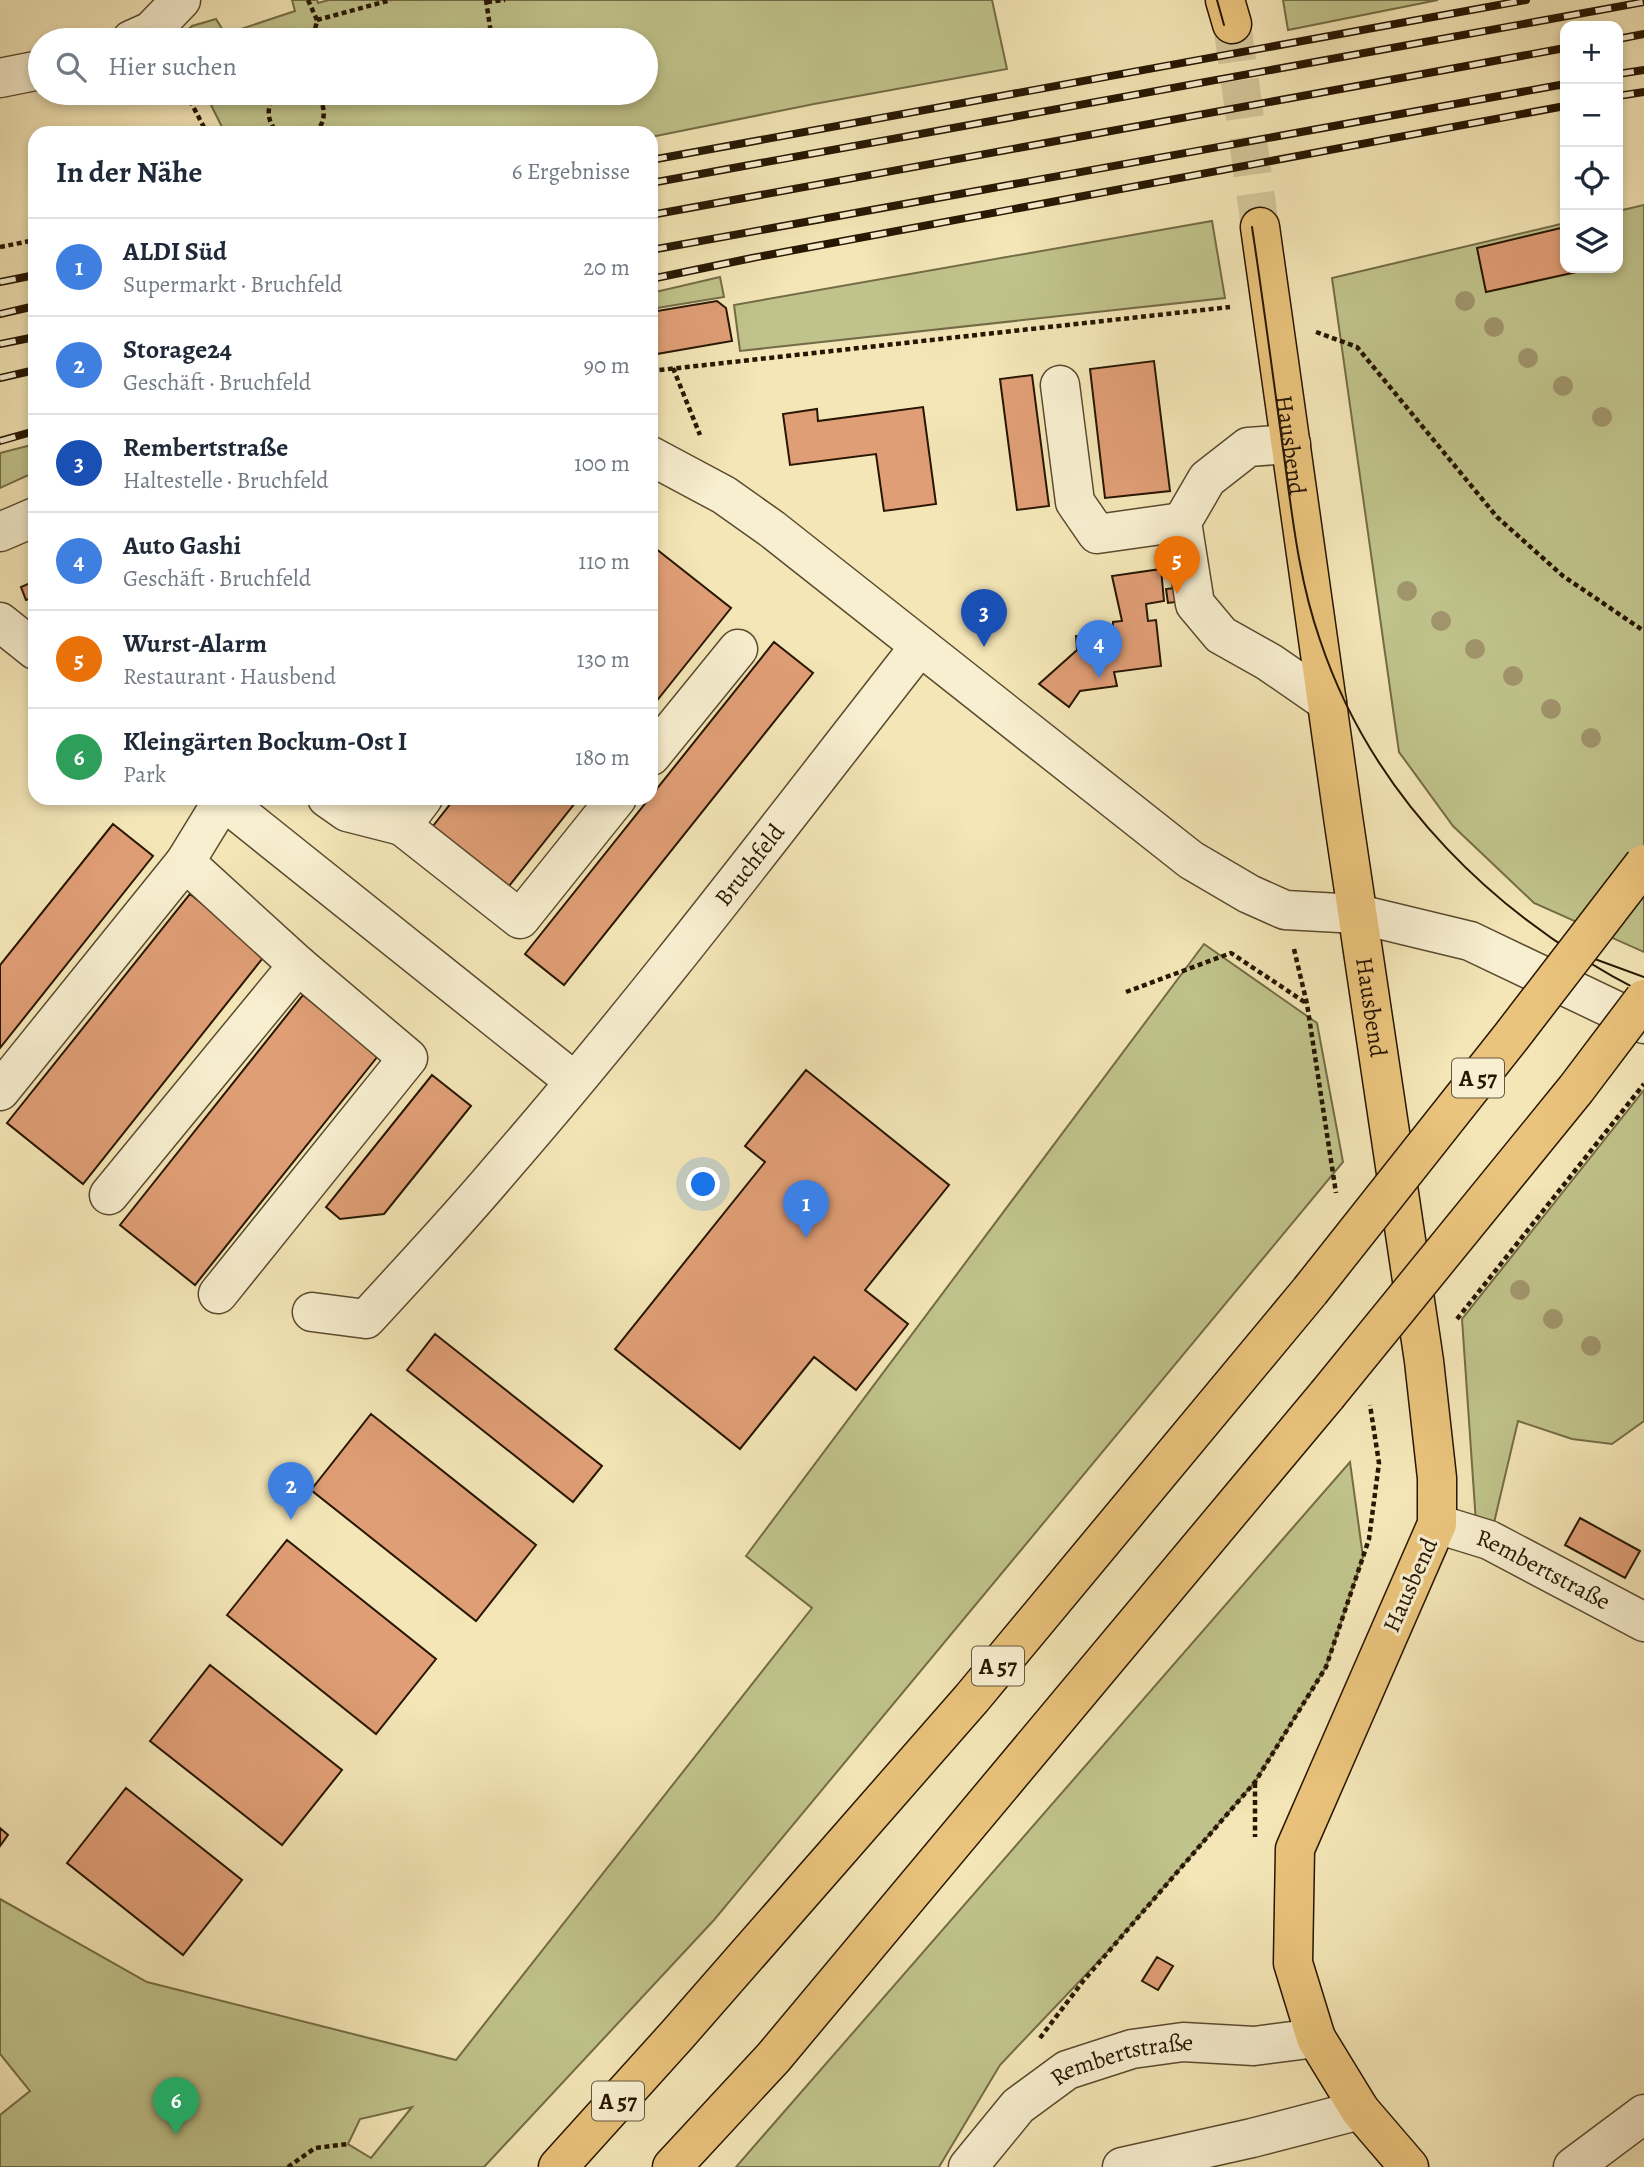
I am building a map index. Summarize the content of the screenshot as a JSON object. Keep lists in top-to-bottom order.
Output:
{
  "streets": {
    "main road": ["Hausbend", "A 57"],
    "street": ["Bruchfeld", "Rembertstraße"]
  },
  "crossings": [
    ["Hausbend", "Rembertstraße"]
  ],
  "page": {
    "map_buttons": ["+", "−"],
    "search": "Hier suchen",
    "heading": ["In der Nähe", "6 Ergebnisse"],
    "list": [
      {
        "mark": "1",
        "name": "ALDI Süd",
        "note": "Supermarkt · Bruchfeld",
        "value": "20 m"
      },
      {
        "mark": "2",
        "name": "Storage24",
        "note": "Geschäft · Bruchfeld",
        "value": "90 m"
      },
      {
        "mark": "3",
        "name": "Rembertstraße",
        "note": "Haltestelle · Bruchfeld",
        "value": "100 m"
      },
      {
        "mark": "4",
        "name": "Auto Gashi",
        "note": "Geschäft · Bruchfeld",
        "value": "110 m"
      },
      {
        "mark": "5",
        "name": "Wurst-Alarm",
        "note": "Restaurant · Hausbend",
        "value": "130 m"
      },
      {
        "mark": "6",
        "name": "Kleingärten Bockum-Ost I",
        "note": "Park",
        "value": "180 m"
      }
    ],
    "pins": [
      "5",
      "3",
      "4",
      "1",
      "2",
      "6"
    ]
  }
}
